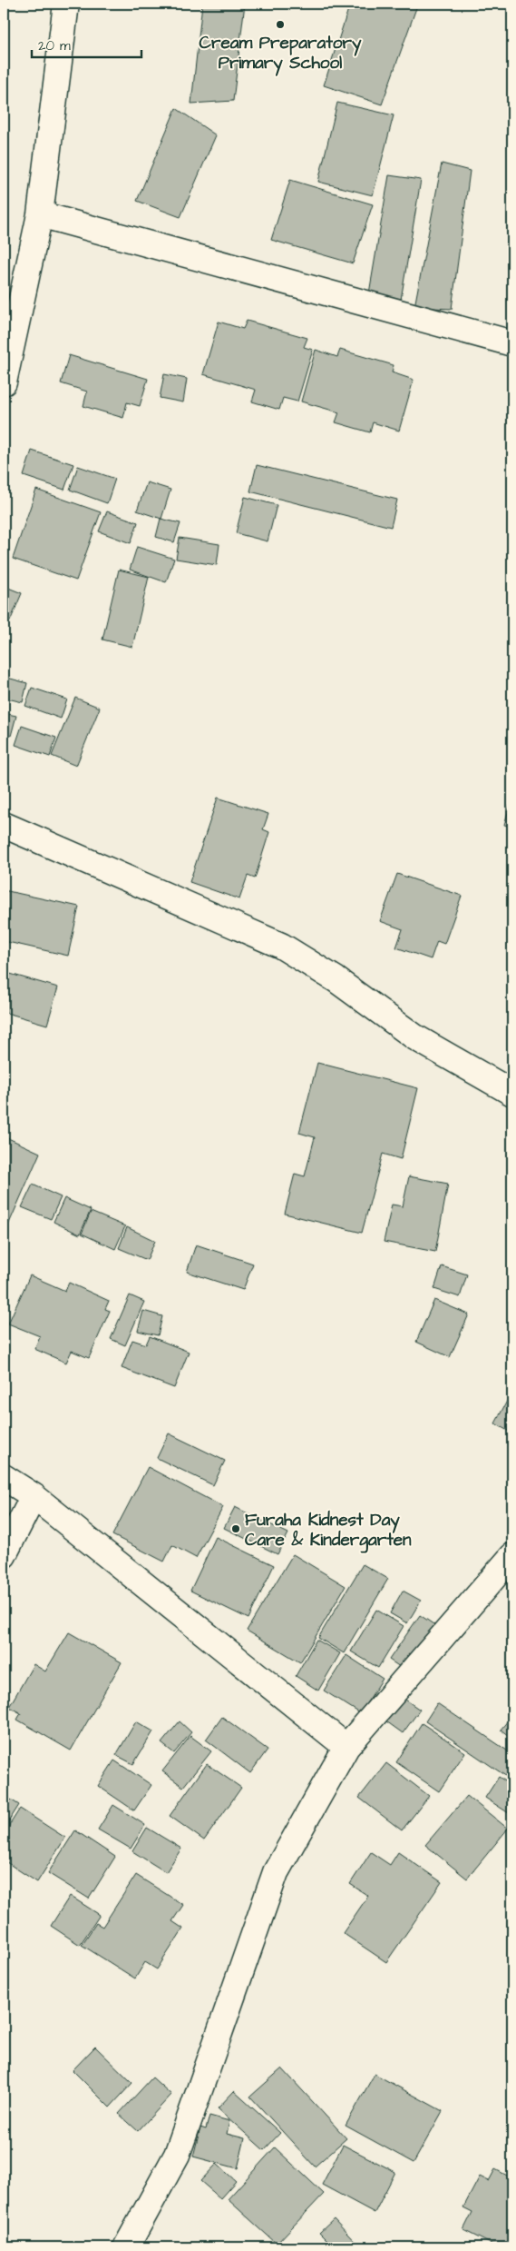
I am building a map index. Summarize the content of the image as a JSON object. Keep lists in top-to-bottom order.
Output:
{
  "places": ["Cream Preparatory Primary School", "Furaha Kidnest Day Care & Kindergarten"],
  "scale_bar": "20 m"
}
